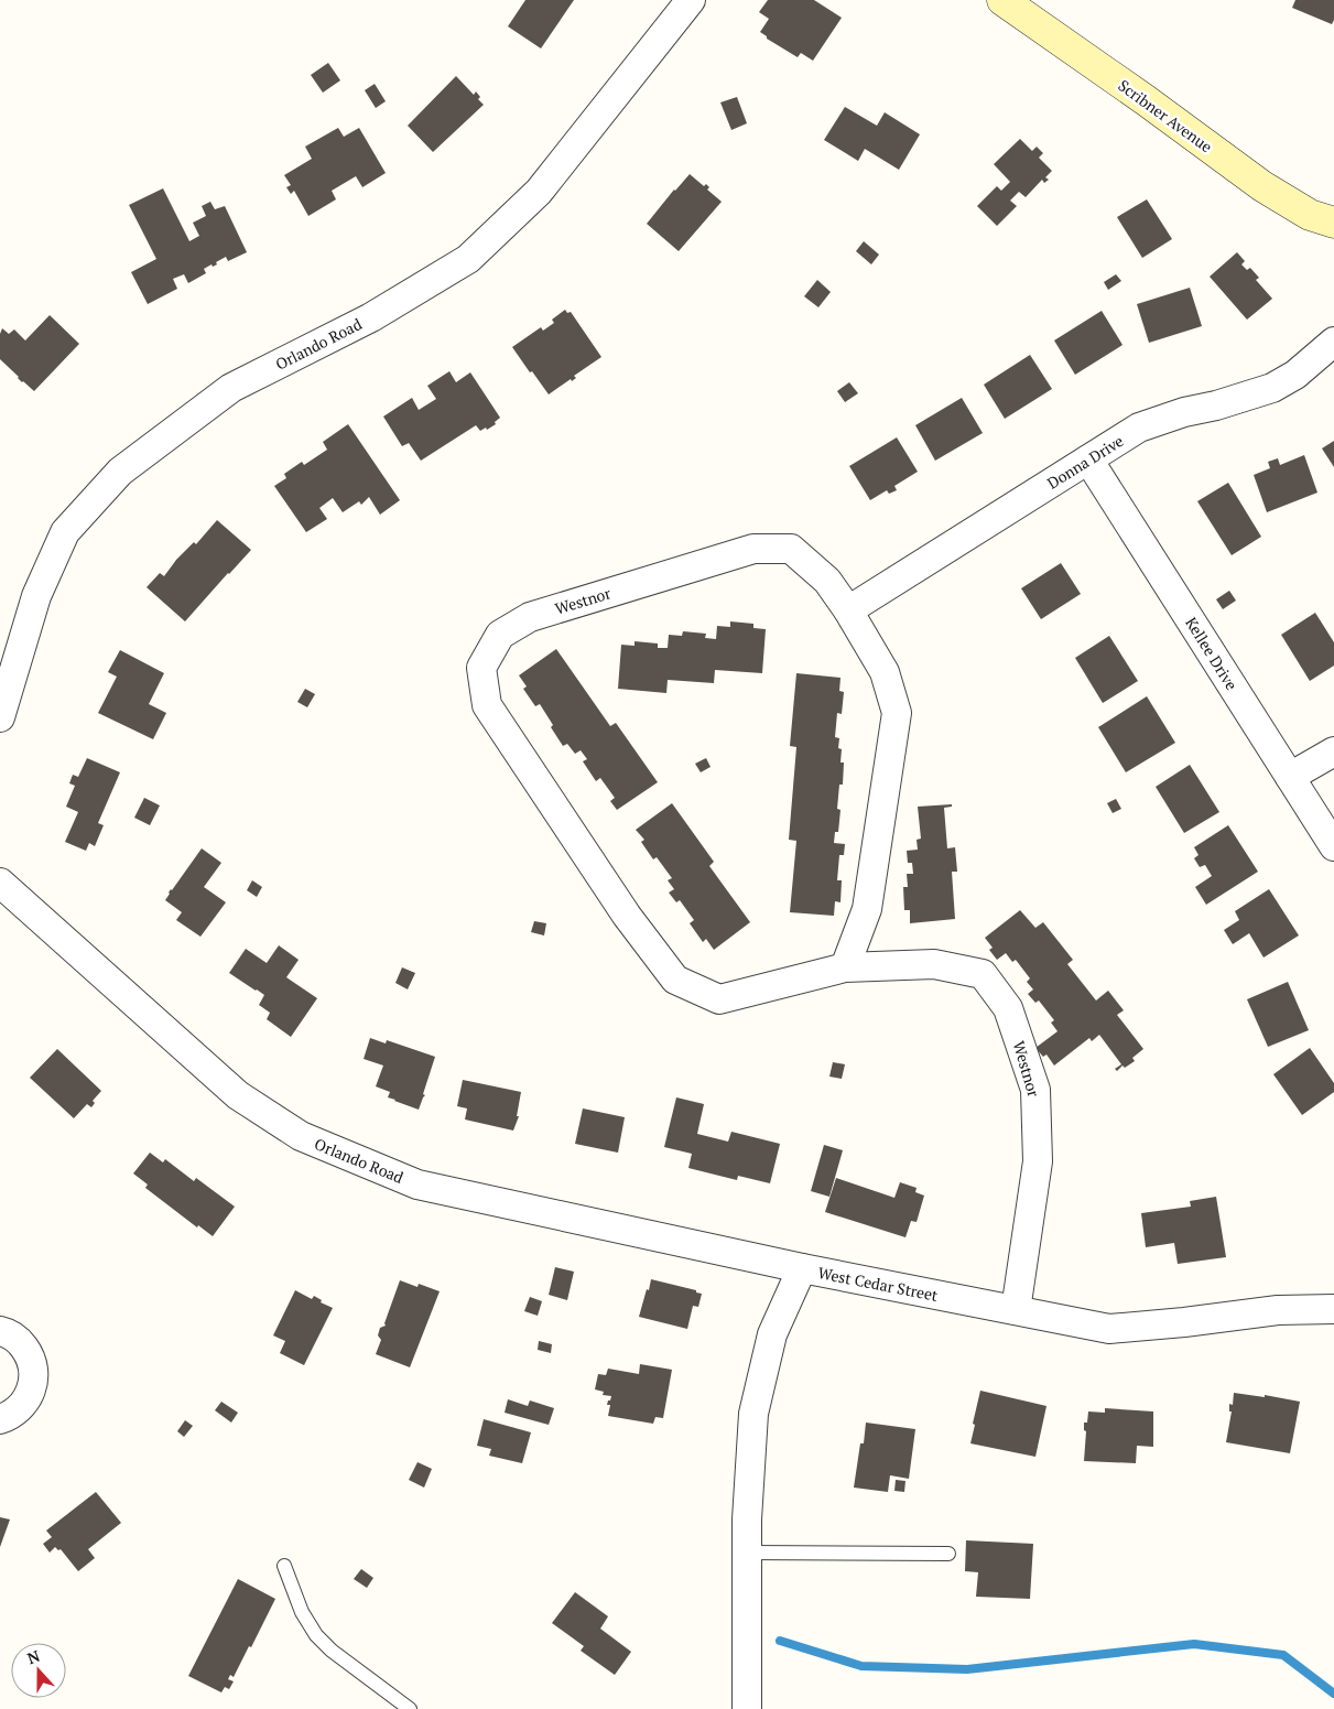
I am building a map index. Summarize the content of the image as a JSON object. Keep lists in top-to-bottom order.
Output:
{
  "streets": {
    "street": [
      "Scribner Avenue",
      "Orlando Road",
      "Donna Drive",
      "Westnor",
      "Kellee Drive",
      "West Cedar Street"
    ]
  },
  "crossings": [
    ["Orlando Road", "West Cedar Street"],
    ["Donna Drive", "Westnor"],
    ["Donna Drive", "Kellee Drive"],
    ["Westnor", "West Cedar Street"]
  ],
  "north": "top"
}
